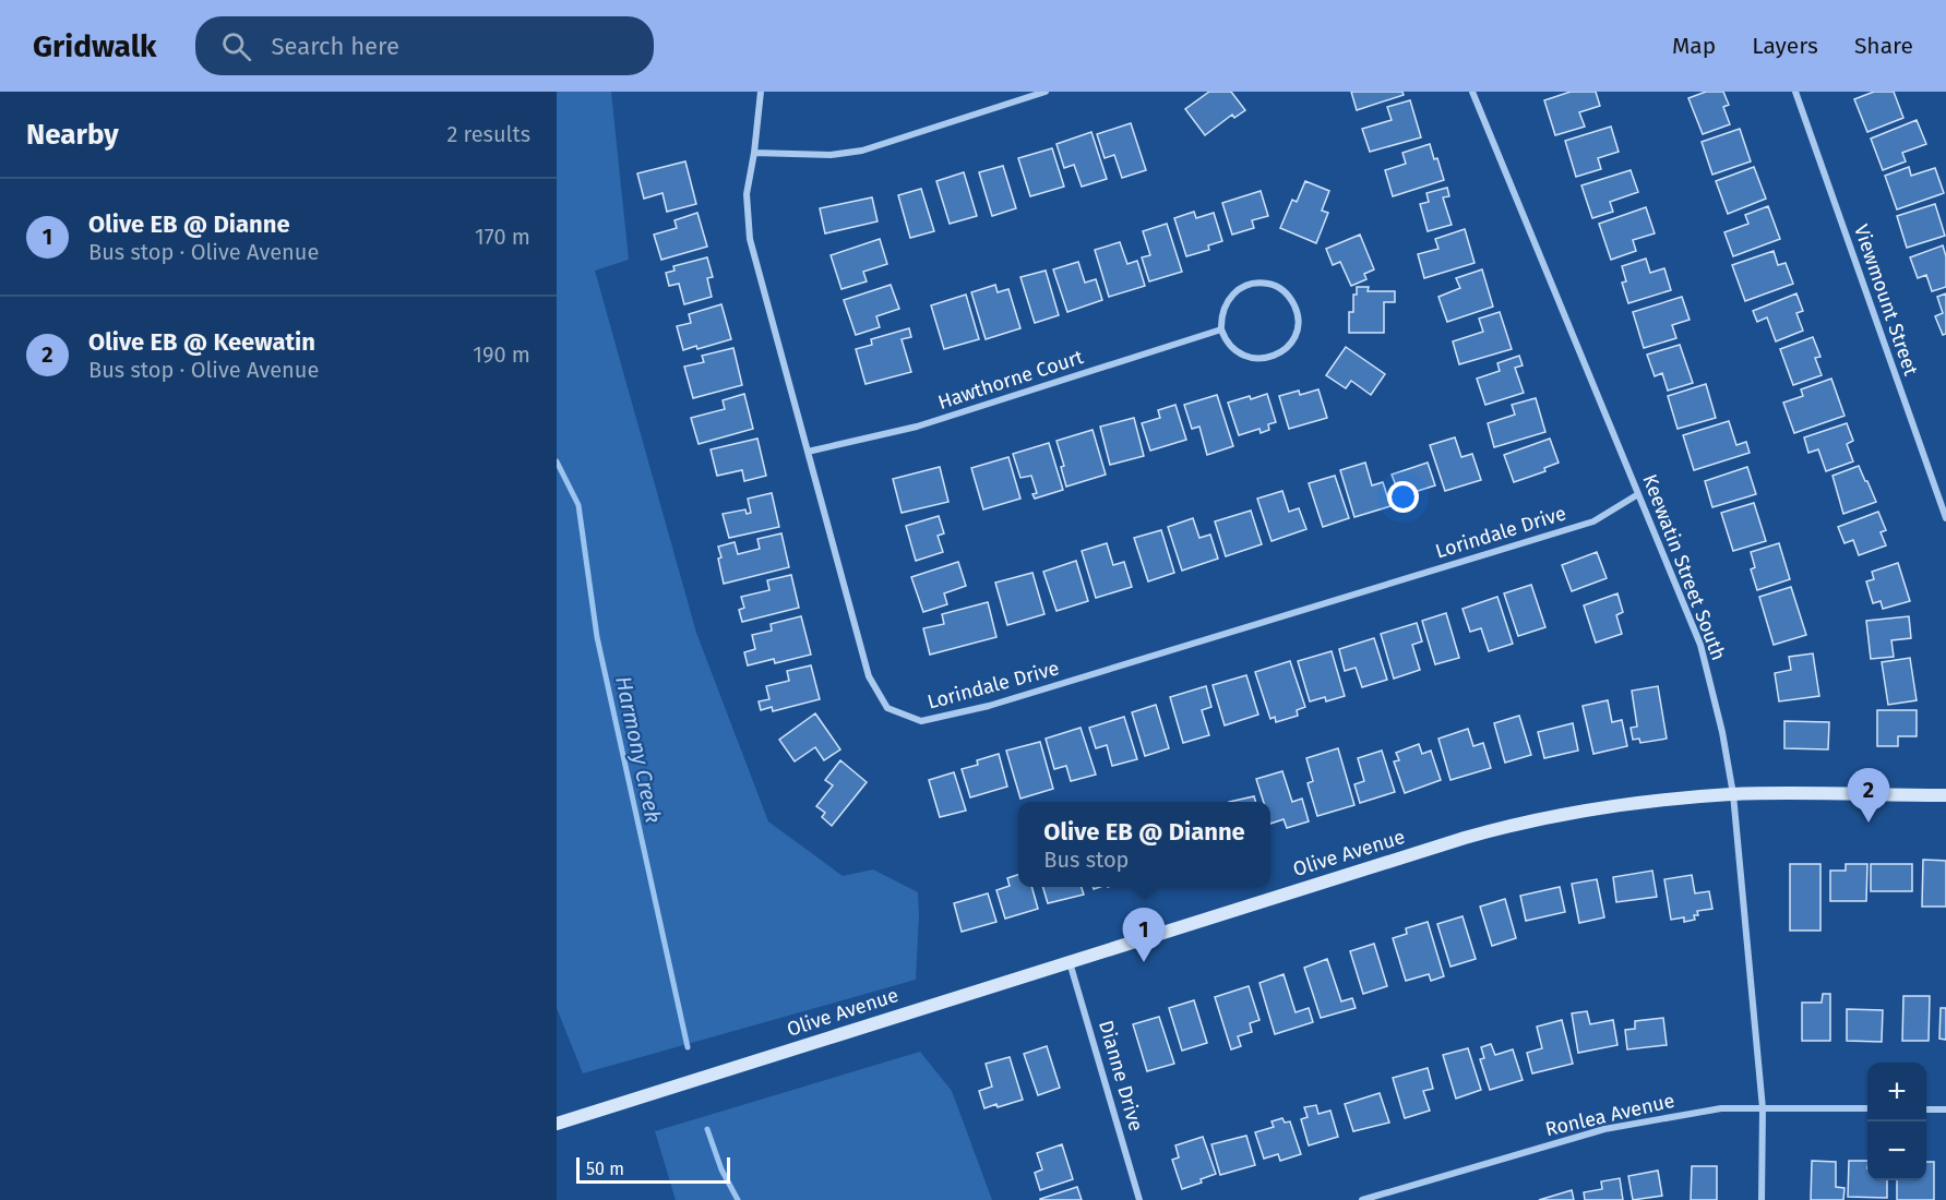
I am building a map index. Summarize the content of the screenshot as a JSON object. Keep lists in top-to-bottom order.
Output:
{
  "streets": {
    "main road": ["Olive Avenue"],
    "street": [
      "Viewmount Street",
      "Hawthorne Court",
      "Lorindale Drive",
      "Keewatin Street South",
      "Dianne Drive",
      "Ronlea Avenue"
    ]
  },
  "crossings": [
    ["Hawthorne Court", "Lorindale Drive"],
    ["Lorindale Drive", "Keewatin Street South"],
    ["Keewatin Street South", "Olive Avenue"],
    ["Keewatin Street South", "Ronlea Avenue"],
    ["Olive Avenue", "Dianne Drive"]
  ],
  "water": ["Harmony Creek"],
  "scale_bar": "50 m",
  "page": {
    "header": "Gridwalk",
    "search": "Search here",
    "nav": ["Map", "Layers", "Share"],
    "heading": ["Nearby", "2 results"],
    "list": [
      {
        "mark": "1",
        "name": "Olive EB @ Dianne",
        "note": "Bus stop · Olive Avenue",
        "value": "170 m"
      },
      {
        "mark": "2",
        "name": "Olive EB @ Keewatin",
        "note": "Bus stop · Olive Avenue",
        "value": "190 m"
      }
    ],
    "pins": ["2", "1"],
    "popup": ["Olive EB @ Dianne", "Bus stop"],
    "map_buttons": ["+", "−"],
    "scale": "50 m"
  }
}
